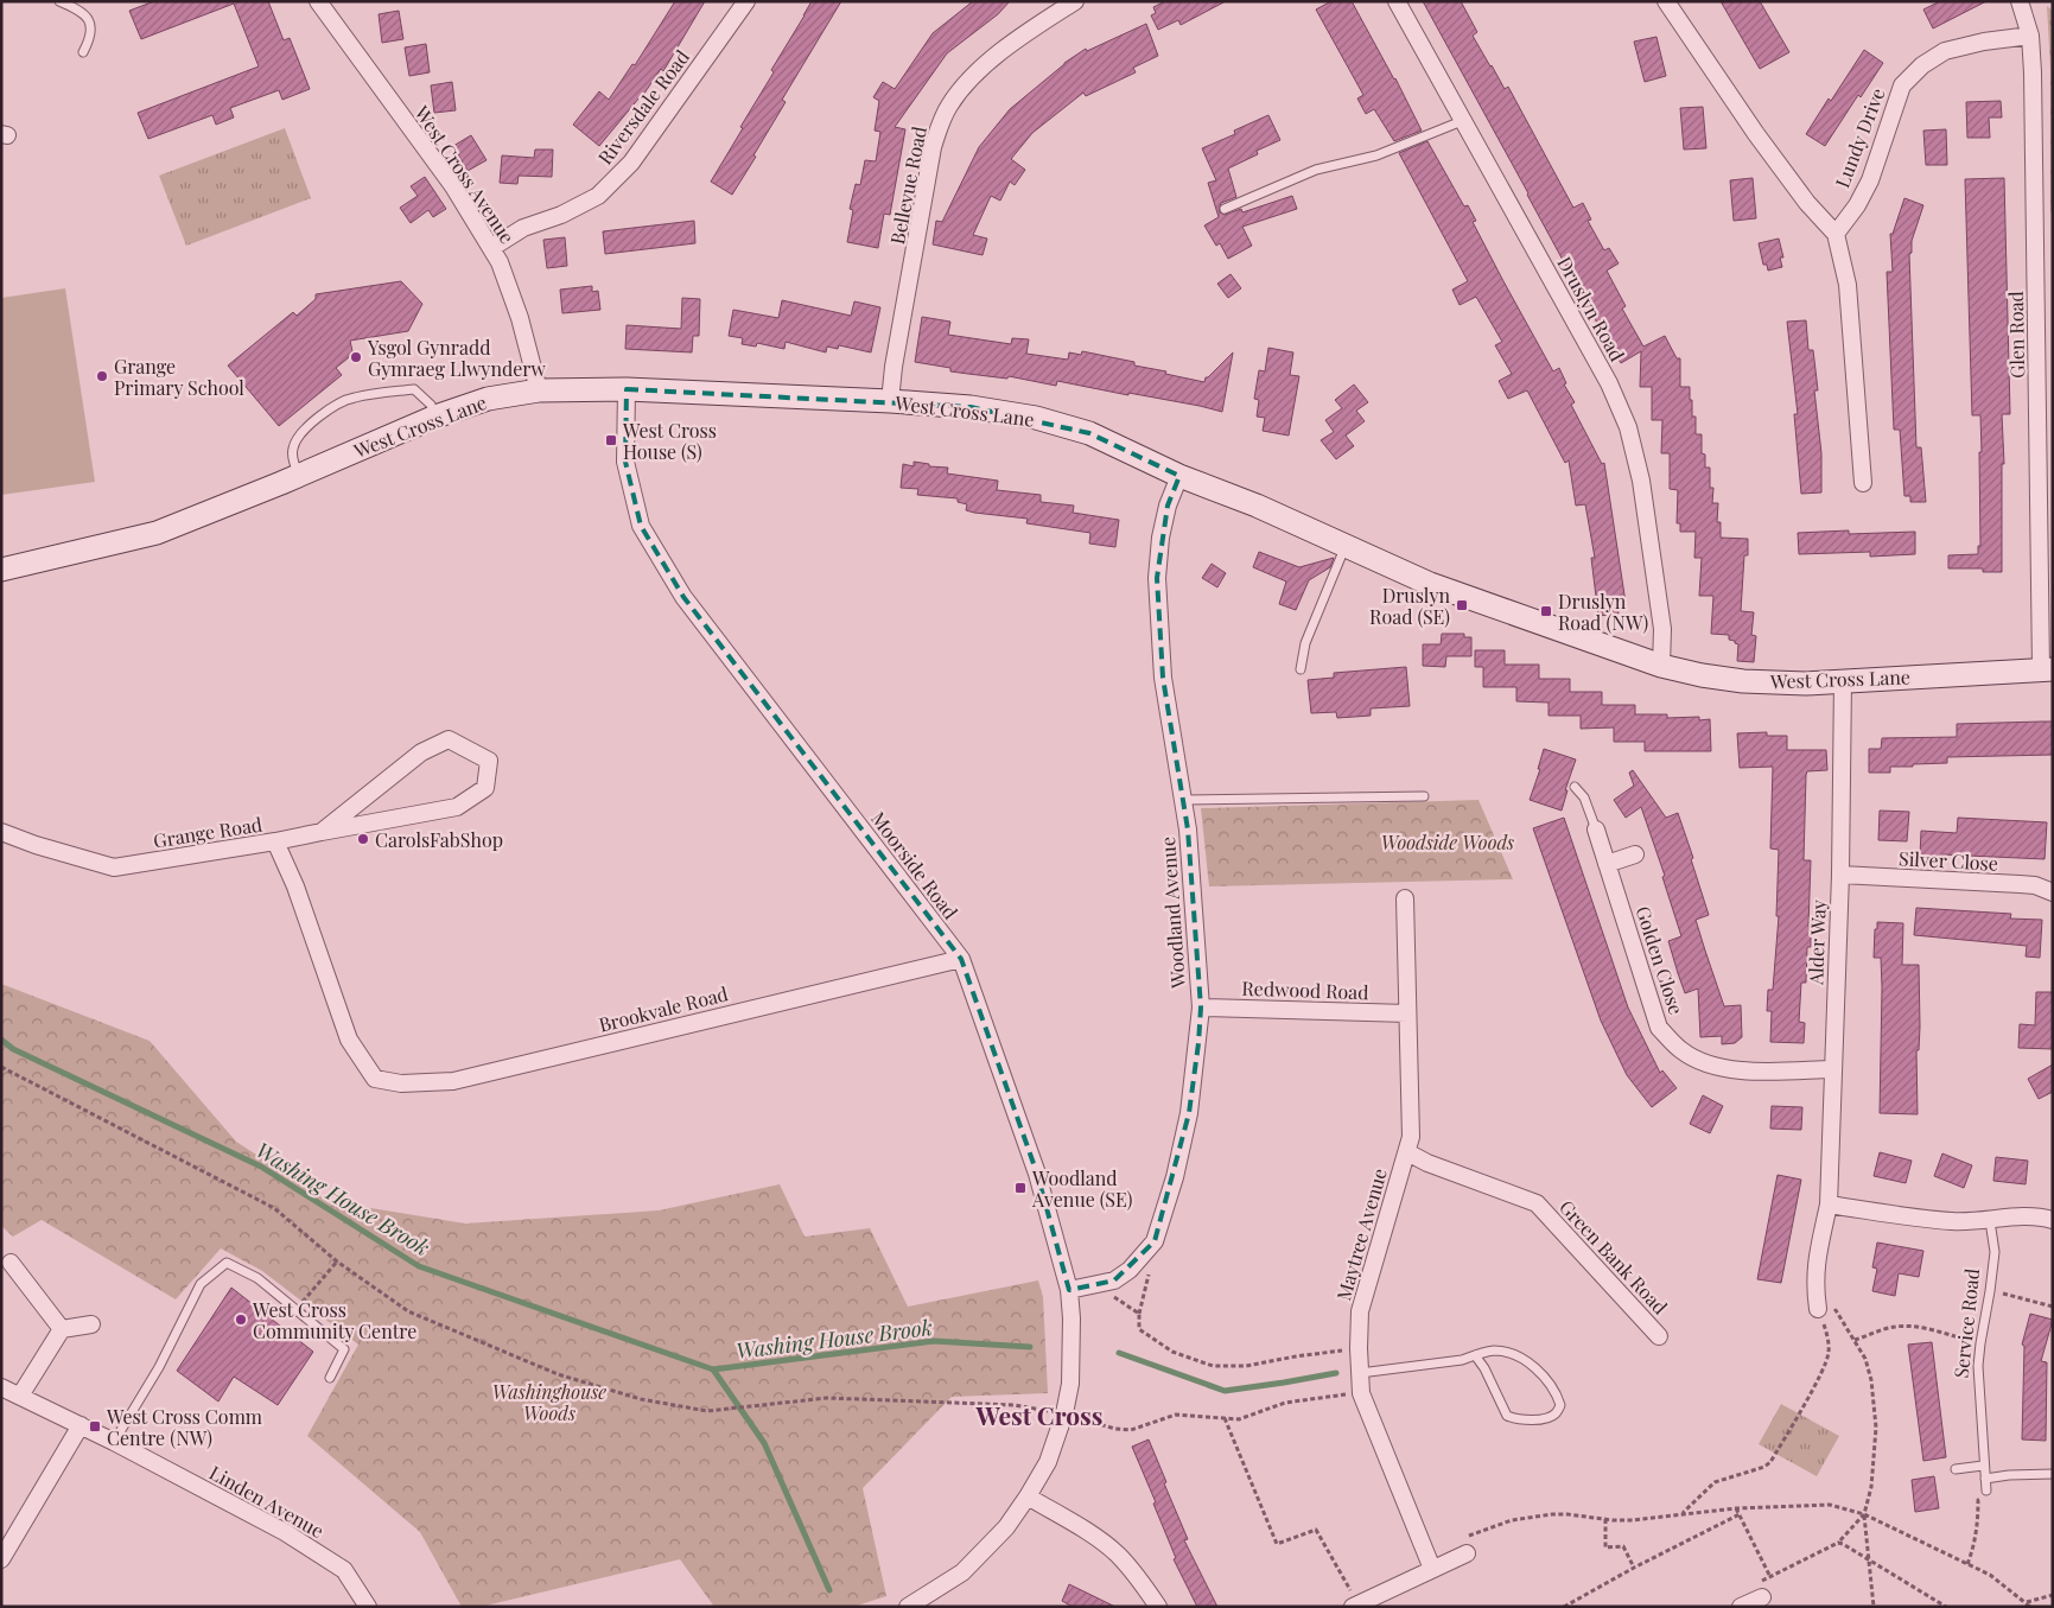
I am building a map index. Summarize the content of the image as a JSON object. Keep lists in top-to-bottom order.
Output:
{
  "streets": {
    "street": [
      "Riversdale Road",
      "Lundy Drive",
      "West Cross Avenue",
      "Bellevue Road",
      "Druslyn Road",
      "Glen Road",
      "West Cross Lane",
      "Grange Road",
      "Silver Close",
      "Moorside Road",
      "Woodland Avenue",
      "Alder Way",
      "Golden Close",
      "Redwood Road",
      "Brookvale Road",
      "Maytree Avenue",
      "Green Bank Road",
      "Linden Avenue"
    ],
    "lane": ["Service Road"]
  },
  "crossings": [
    ["Riversdale Road", "West Cross Avenue"],
    ["Lundy Drive", "Glen Road"],
    ["West Cross Avenue", "West Cross Lane"],
    ["Bellevue Road", "West Cross Lane"],
    ["Druslyn Road", "West Cross Lane"],
    ["Glen Road", "West Cross Lane"],
    ["West Cross Lane", "Moorside Road"],
    ["West Cross Lane", "Woodland Avenue"],
    ["West Cross Lane", "Alder Way"],
    ["Grange Road", "Brookvale Road"],
    ["Silver Close", "Alder Way"],
    ["Moorside Road", "Woodland Avenue"],
    ["Moorside Road", "Brookvale Road"],
    ["Woodland Avenue", "Redwood Road"],
    ["Alder Way", "Golden Close"],
    ["Redwood Road", "Maytree Avenue"],
    ["Maytree Avenue", "Green Bank Road"]
  ],
  "districts": ["West Cross"],
  "water": ["Washing House Brook"],
  "parks": ["Woodside Woods", "Washinghouse Woods"],
  "places": {
    "other": [
      "Ysgol Gynradd Gymraeg Llwynderw",
      "Grange Primary School",
      "CarolsFabShop",
      "West Cross Community Centre"
    ],
    "transit": [
      "West Cross House (S)",
      "Druslyn Road (SE)",
      "Druslyn Road (NW)",
      "Woodland Avenue (SE)",
      "West Cross Comm Centre (NW)"
    ]
  }
}
